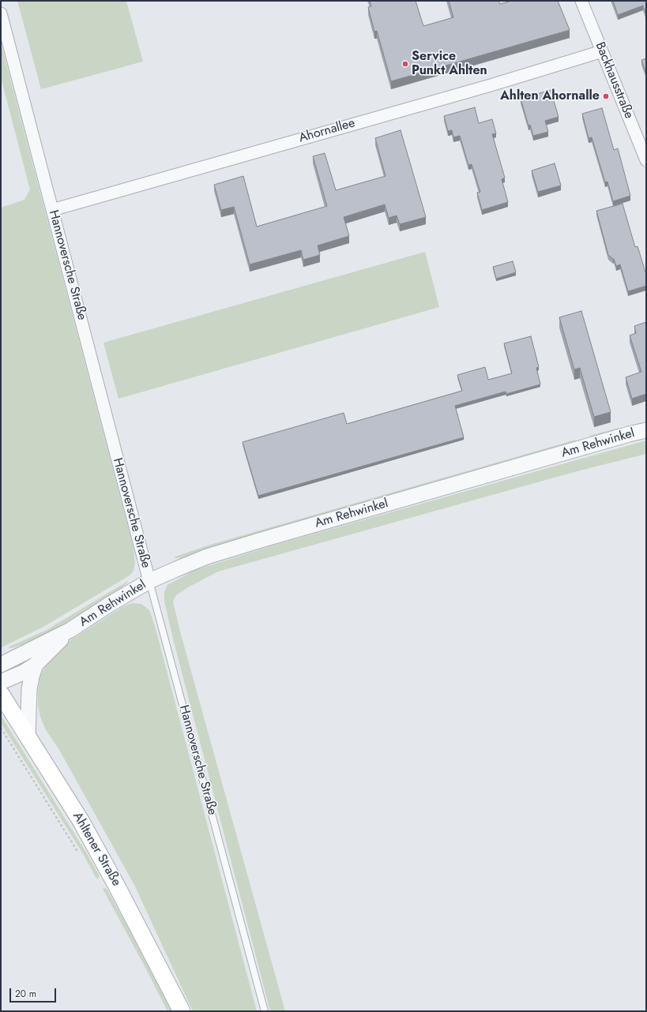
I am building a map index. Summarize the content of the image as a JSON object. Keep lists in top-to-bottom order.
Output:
{
  "streets": {
    "main road": ["Ahltener Straße"],
    "street": [
      "Backhausstraße",
      "Ahornallee",
      "Hannoversche Straße",
      "Am Rehwinkel"
    ]
  },
  "crossings": [
    ["Backhausstraße", "Ahornallee"],
    ["Ahornallee", "Hannoversche Straße"],
    ["Hannoversche Straße", "Am Rehwinkel"]
  ],
  "places": ["Service Punkt Ahlten", "Ahlten Ahornalle"],
  "scale_bar": "20 m"
}
